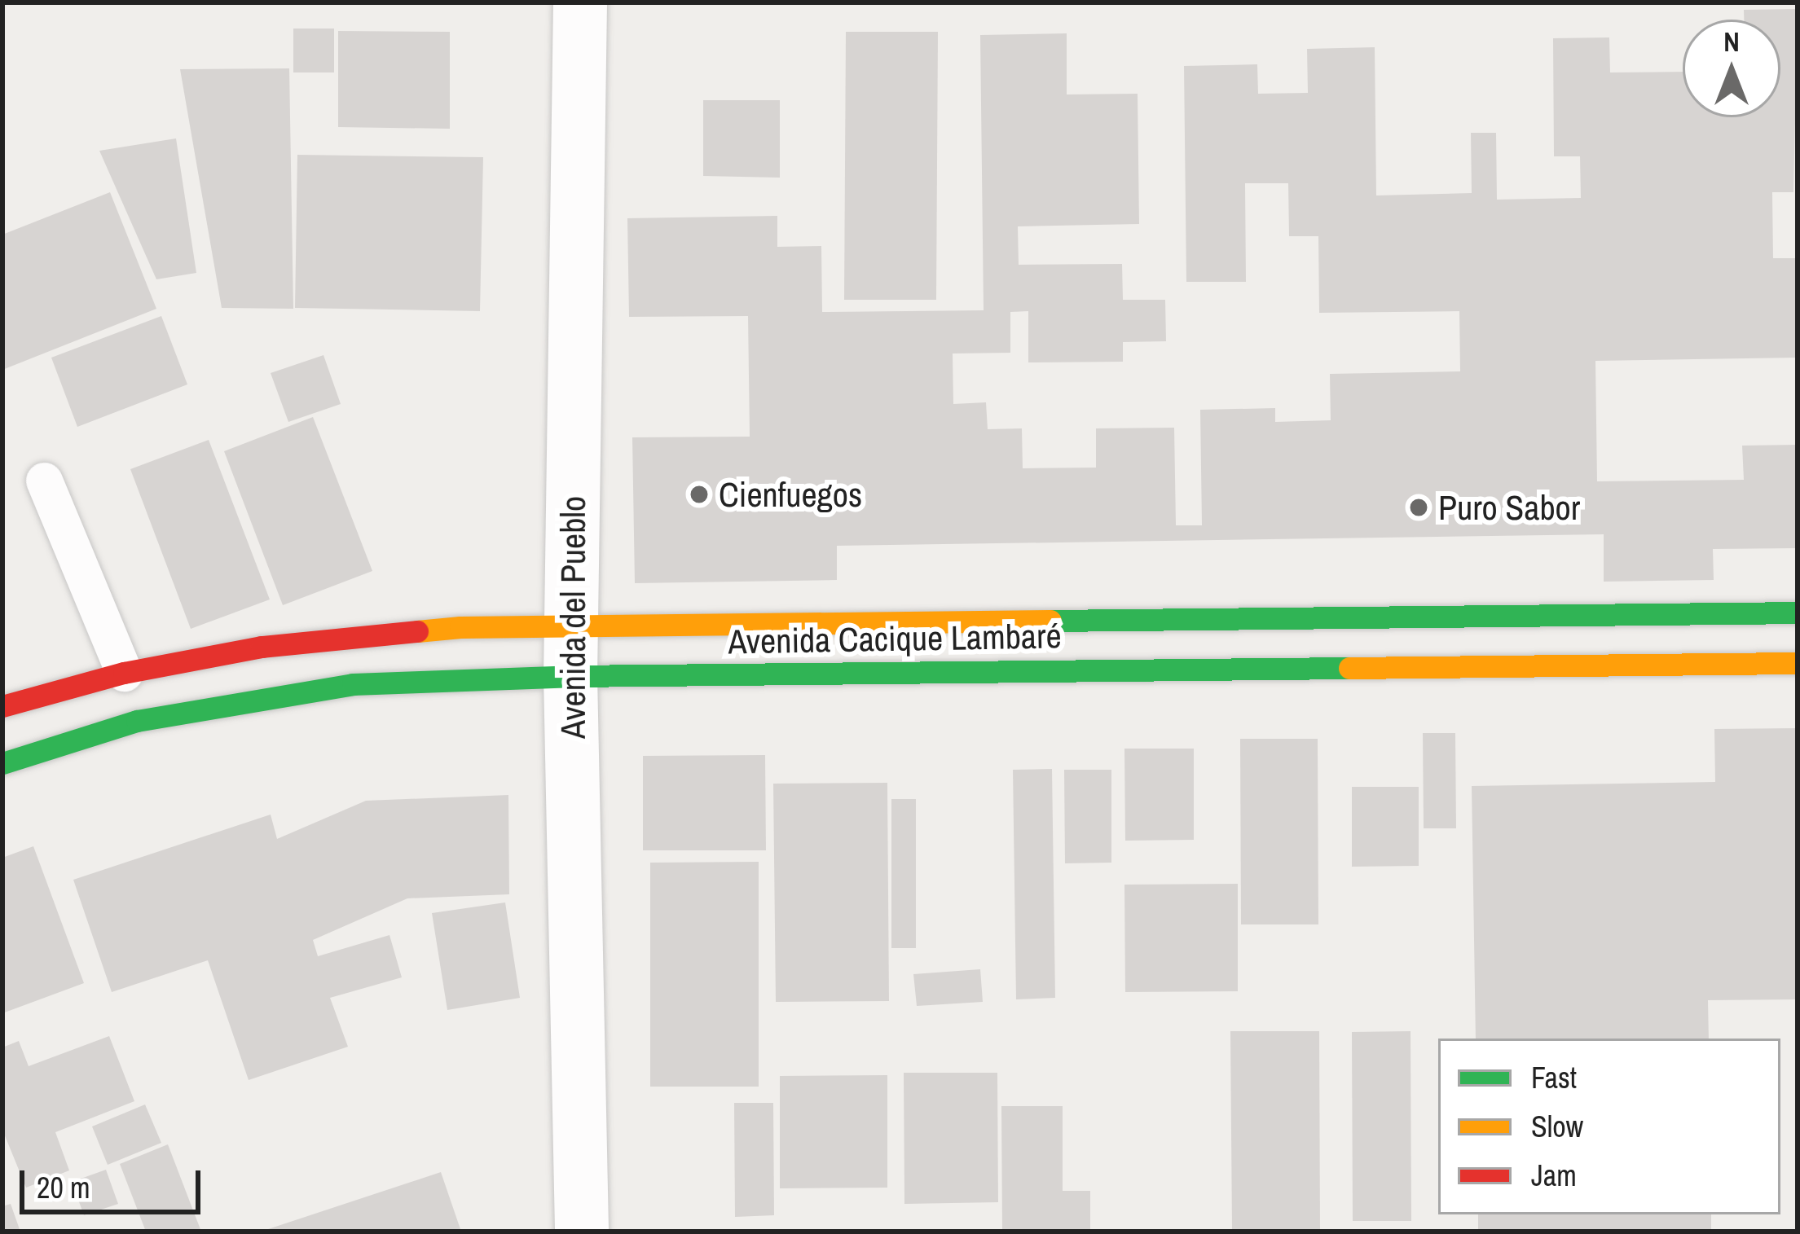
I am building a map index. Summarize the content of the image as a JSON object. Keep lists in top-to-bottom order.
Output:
{
  "streets": {
    "main road": ["Avenida Cacique Lambaré"],
    "street": ["Avenida del Pueblo"]
  },
  "crossings": [
    ["Avenida del Pueblo", "Avenida Cacique Lambaré"]
  ],
  "places": ["Cienfuegos", "Puro Sabor"],
  "legend": ["Fast", "Slow", "Jam"],
  "scale_bar": "20 m",
  "north": "top"
}
